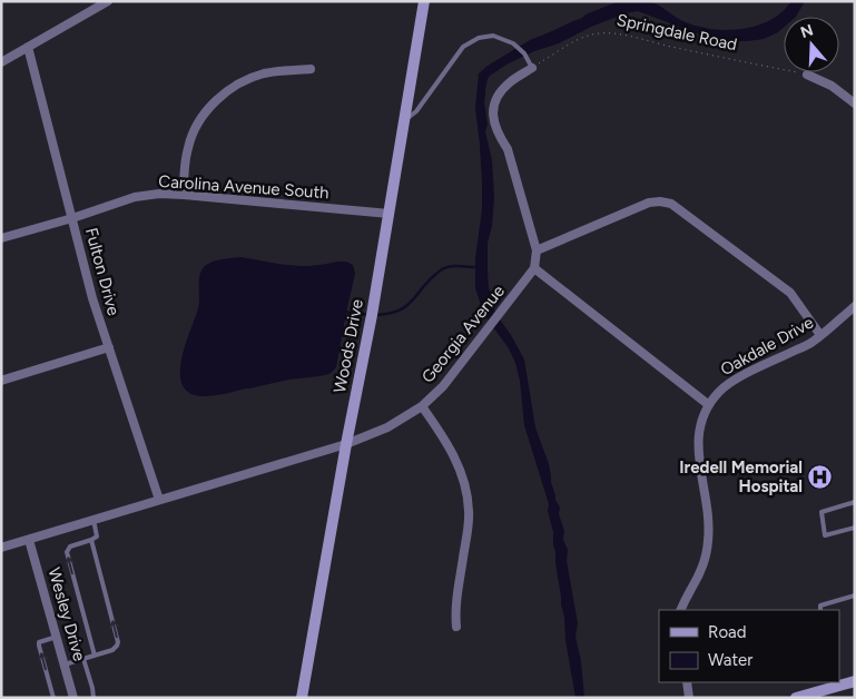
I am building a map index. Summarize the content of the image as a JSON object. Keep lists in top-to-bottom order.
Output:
{
  "streets": {
    "street": [
      "Carolina Avenue South",
      "Fulton Drive",
      "Georgia Avenue",
      "Woods Drive",
      "Oakdale Drive",
      "Wesley Drive"
    ],
    "path": ["Springdale Road"]
  },
  "crossings": [
    ["Carolina Avenue South", "Fulton Drive"],
    ["Carolina Avenue South", "Woods Drive"],
    ["Fulton Drive", "Georgia Avenue"],
    ["Georgia Avenue", "Woods Drive"],
    ["Georgia Avenue", "Wesley Drive"]
  ],
  "places": {
    "hospital": ["Iredell Memorial Hospital"]
  },
  "legend": ["Road", "Water"],
  "north": "top"
}
